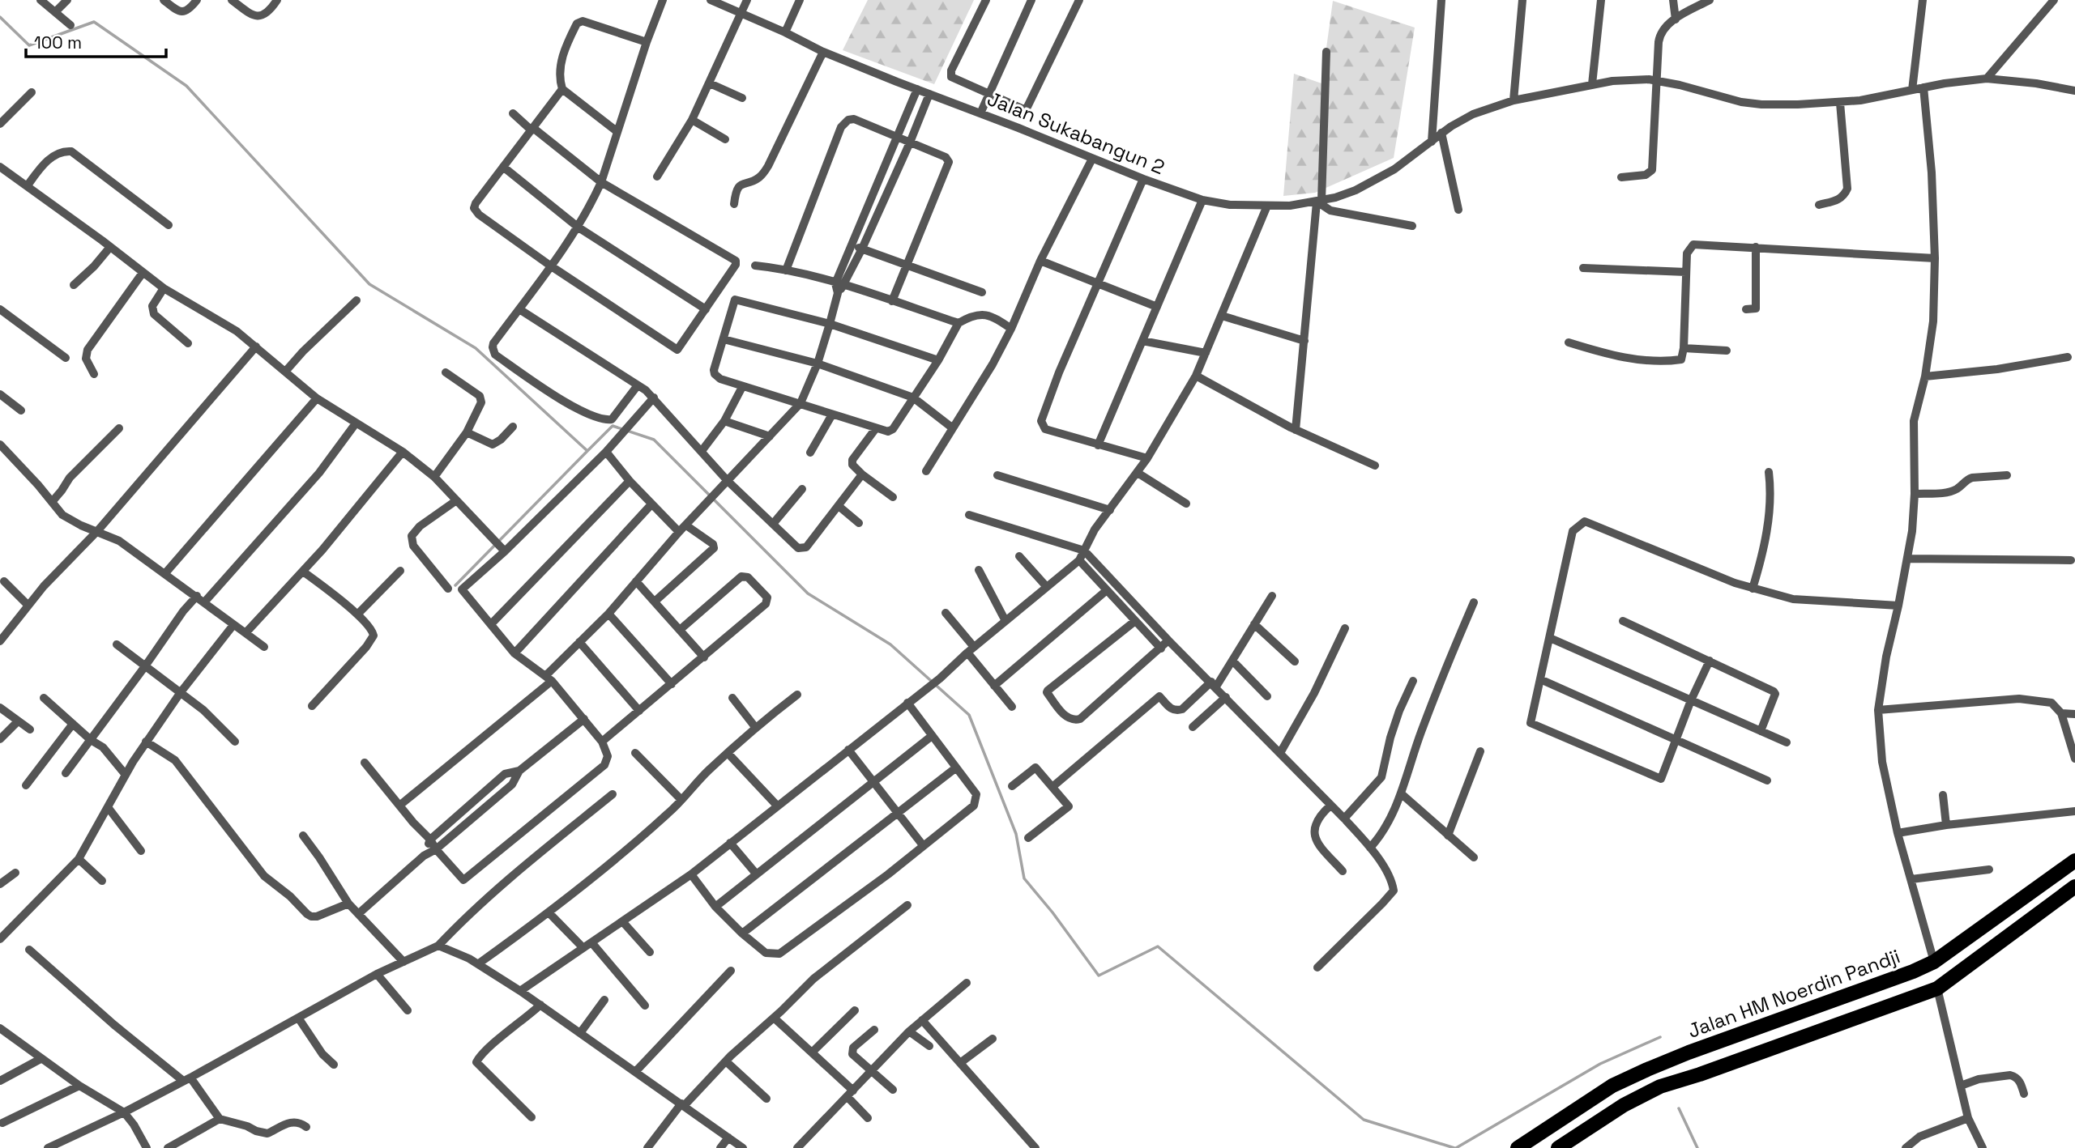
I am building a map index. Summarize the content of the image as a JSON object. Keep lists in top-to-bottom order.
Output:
{
  "streets": {
    "main road": ["Jalan HM Noerdin Pandji"],
    "street": ["Jalan Sukabangun 2"]
  },
  "scale_bar": "100 m"
}
